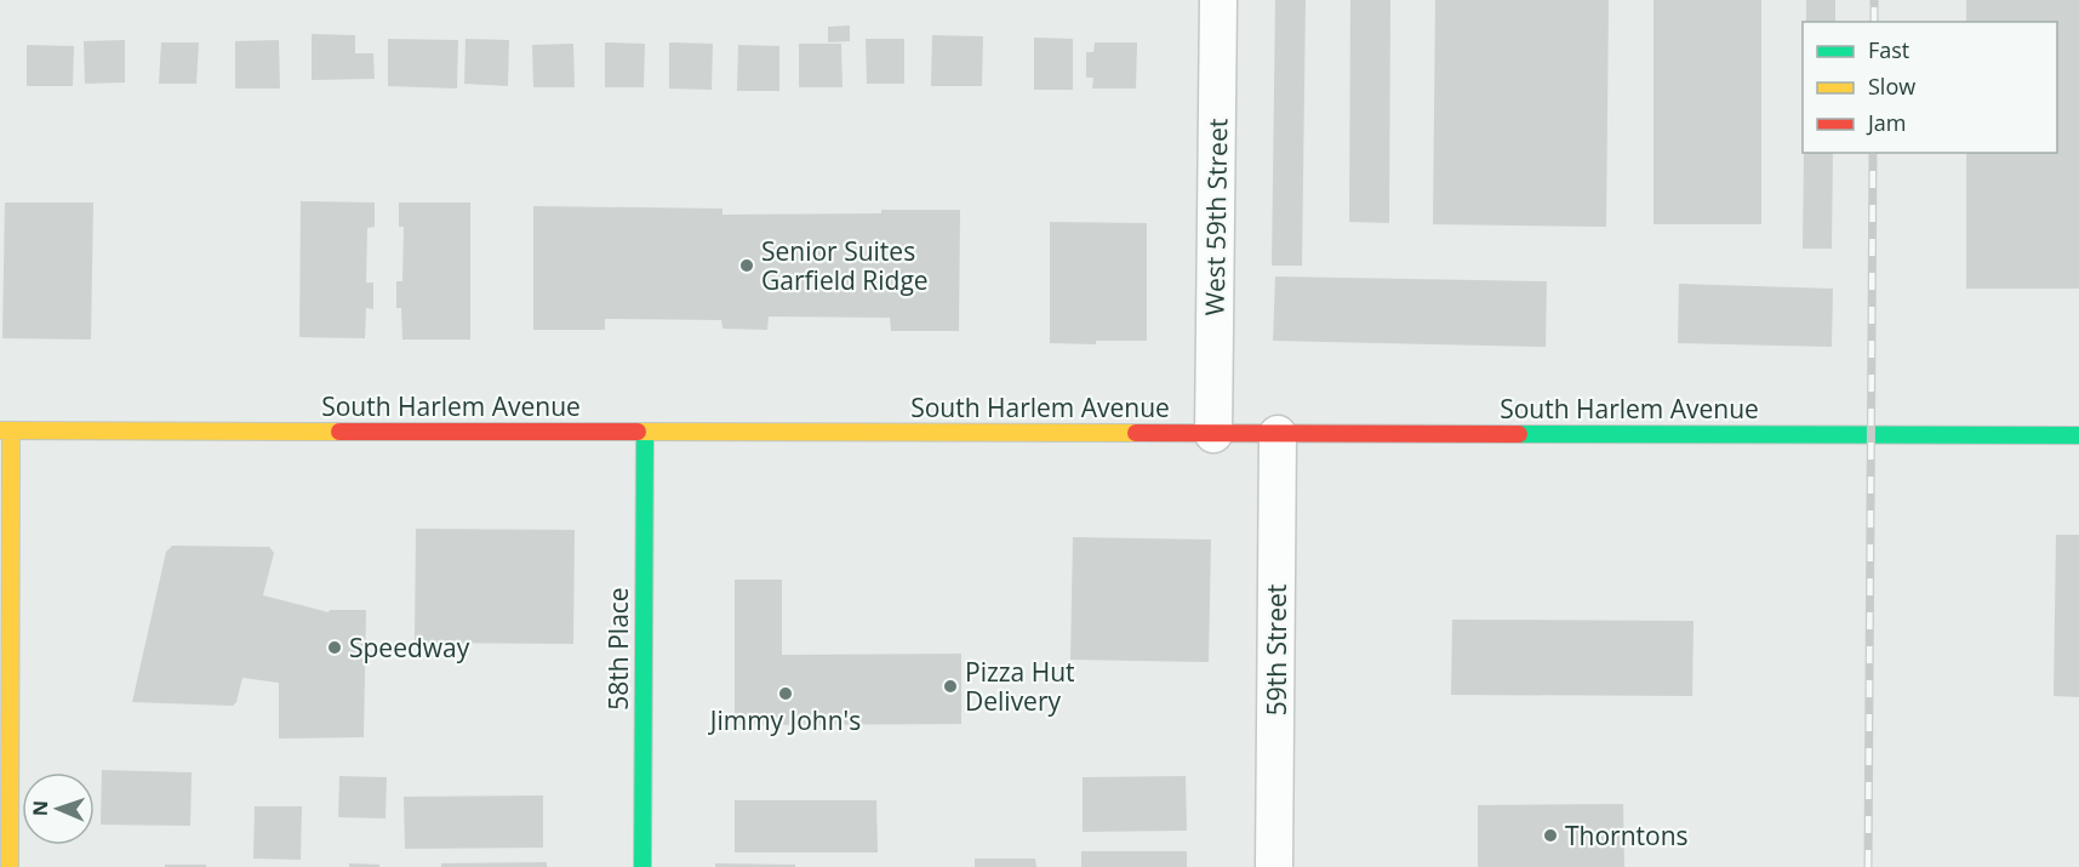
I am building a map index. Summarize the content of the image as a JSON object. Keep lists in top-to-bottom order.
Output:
{
  "streets": {
    "main road": ["South Harlem Avenue", "58th Place"],
    "street": ["West 59th Street", "59th Street"]
  },
  "crossings": [
    ["West 59th Street", "South Harlem Avenue"],
    ["South Harlem Avenue", "58th Place"],
    ["South Harlem Avenue", "59th Street"]
  ],
  "places": [
    "Senior Suites Garfield Ridge",
    "Speedway",
    "Pizza Hut Delivery",
    "Jimmy John's",
    "Thorntons"
  ],
  "legend": ["Fast", "Slow", "Jam"],
  "north": "left"
}
